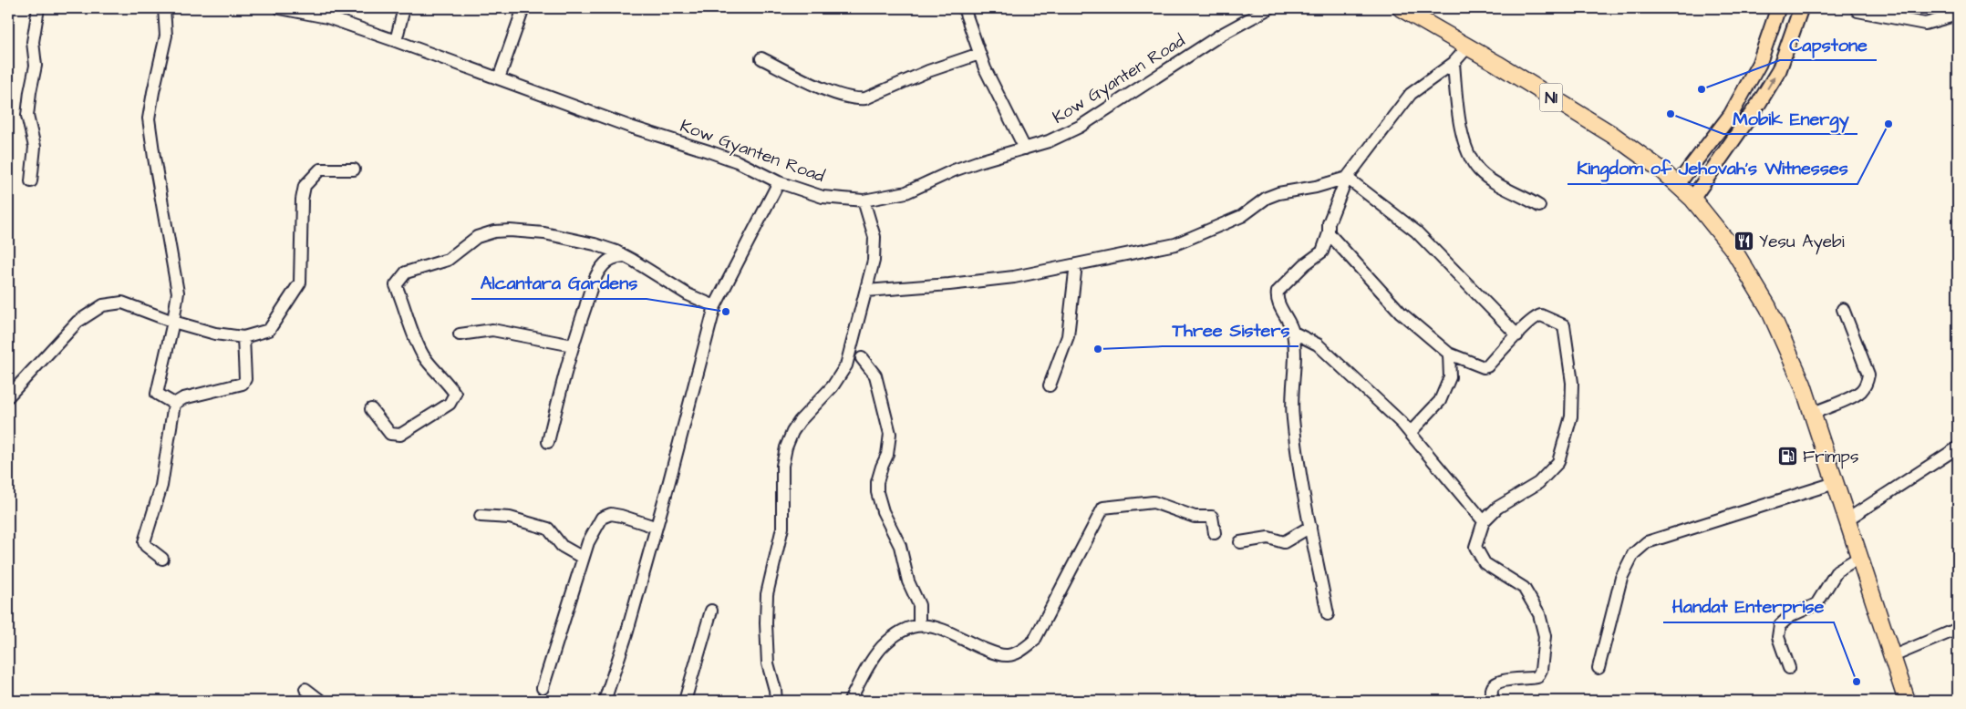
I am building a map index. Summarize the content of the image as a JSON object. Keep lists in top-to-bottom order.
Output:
{
  "streets": {
    "highway": ["N1"],
    "street": ["Kow Gyanten Road"]
  },
  "places": {
    "other": [
      "Capstone",
      "Mobik Energy",
      "Kingdom of Jehovah's Witnesses",
      "Alcantara Gardens",
      "Three Sisters",
      "Handat Enterprise"
    ],
    "restaurant": ["Yesu Ayebi"],
    "fuel station": ["Frimps"]
  }
}
